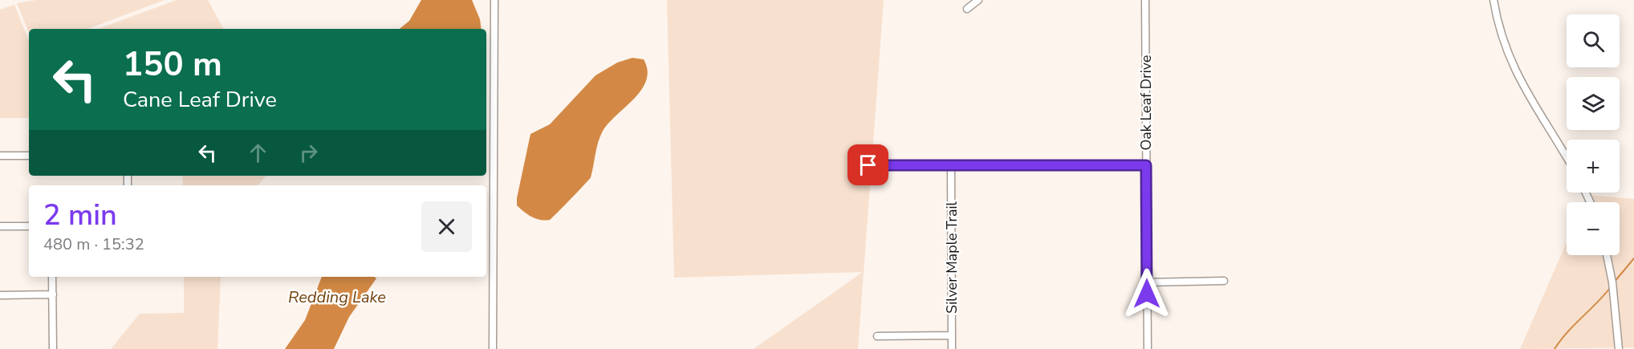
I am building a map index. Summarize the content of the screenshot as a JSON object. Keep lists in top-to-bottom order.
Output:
{
  "streets": {
    "street": ["Oak Leaf Drive", "Silver Maple Trail"]
  },
  "water": ["Redding Lake"],
  "page": {
    "map_buttons": ["+", "−"],
    "turn": ["150 m", "Cane Leaf Drive"],
    "heading": ["2 min", "480 m · 15:32"]
  }
}
